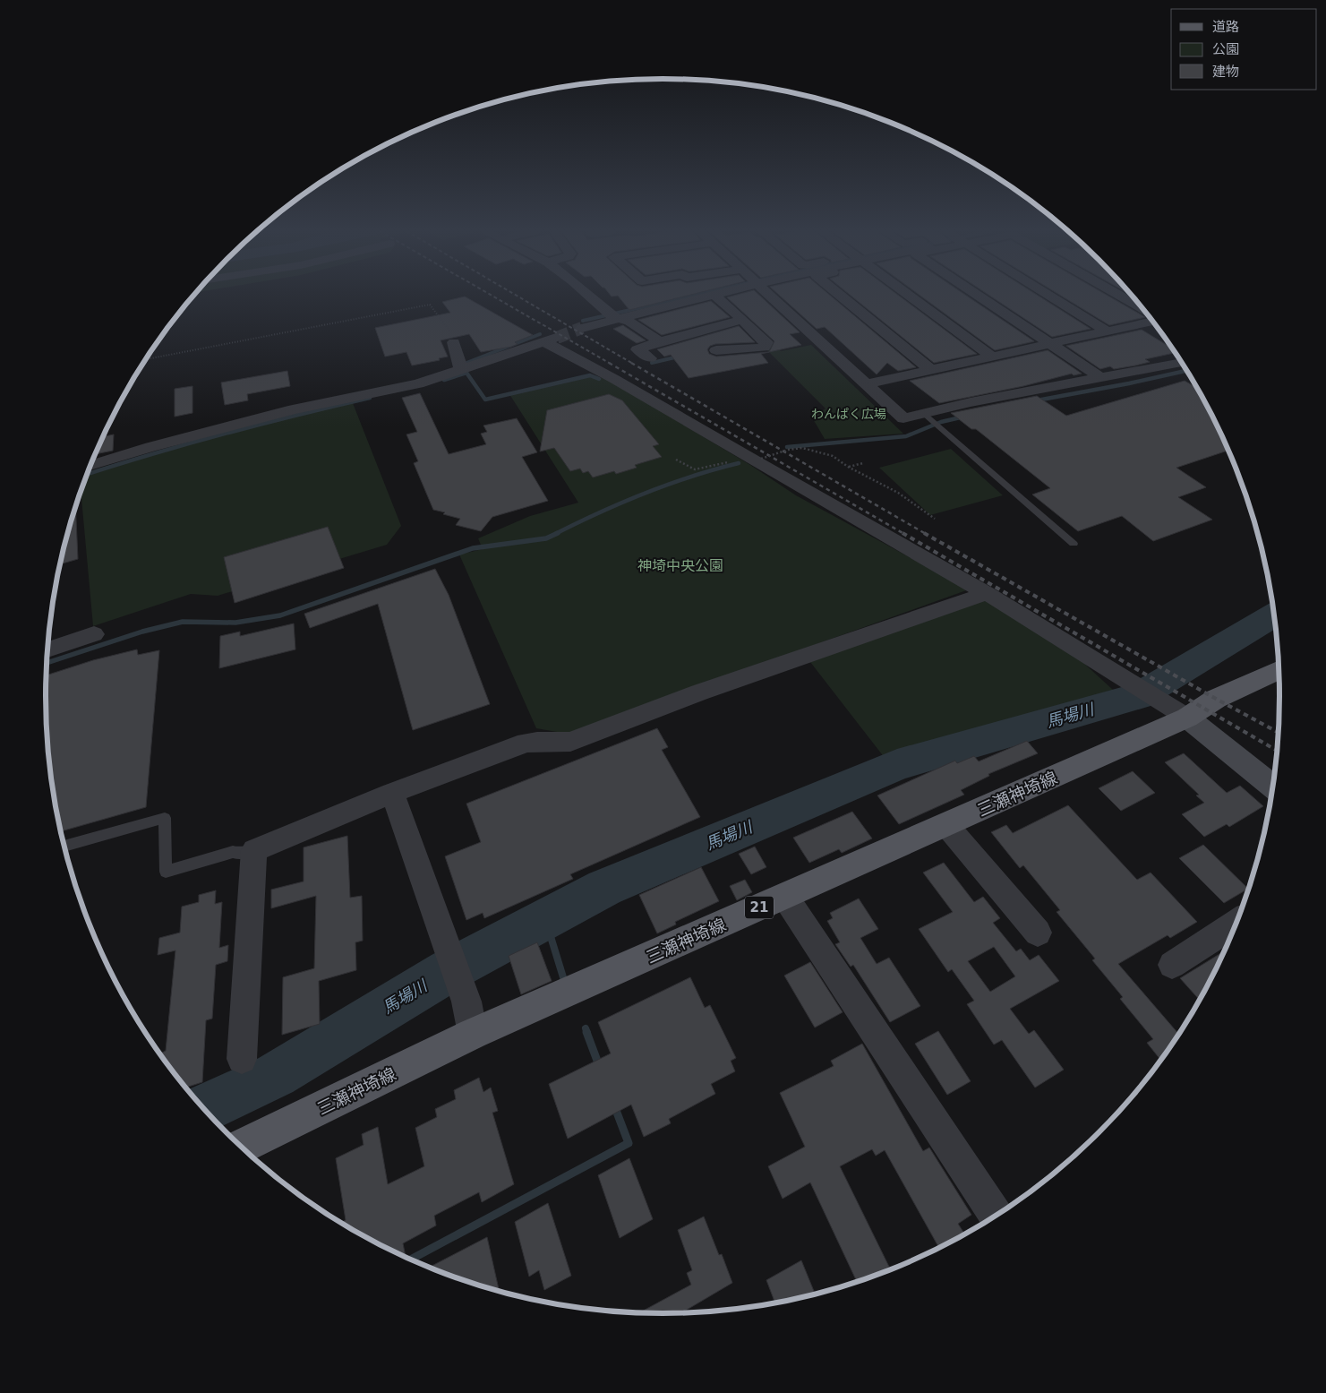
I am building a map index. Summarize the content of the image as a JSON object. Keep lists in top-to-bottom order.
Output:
{
  "streets": {
    "main road": ["三瀬神埼線", "21"]
  },
  "water": ["馬場川"],
  "parks": ["わんぱく広場", "神埼中央公園"],
  "legend": ["道路", "公園", "建物"]
}
